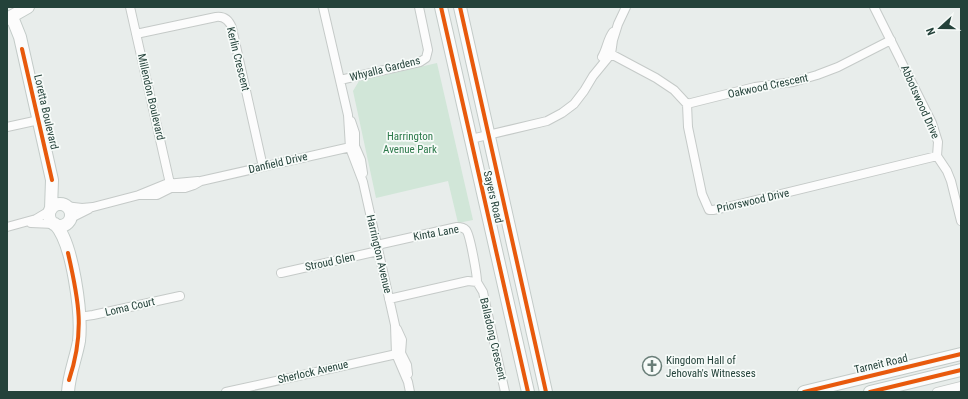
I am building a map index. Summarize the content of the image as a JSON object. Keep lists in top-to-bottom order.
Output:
{
  "streets": {
    "main road": ["Loretta Boulevard", "Sayers Road", "Tarneit Road"],
    "street": [
      "Kerlin Crescent",
      "Whyalla Gardens",
      "Oakwood Crescent",
      "Millendon Boulevard",
      "Abbotswood Drive",
      "Danfield Drive",
      "Priorswood Drive",
      "Kinta Lane",
      "Harrington Avenue",
      "Stroud Glen",
      "Loma Court",
      "Balladong Crescent",
      "Sherlock Avenue"
    ]
  },
  "crossings": [
    ["Kerlin Crescent", "Millendon Boulevard"],
    ["Kerlin Crescent", "Danfield Drive"],
    ["Whyalla Gardens", "Harrington Avenue"],
    ["Oakwood Crescent", "Abbotswood Drive"],
    ["Oakwood Crescent", "Priorswood Drive"],
    ["Millendon Boulevard", "Danfield Drive"],
    ["Abbotswood Drive", "Priorswood Drive"],
    ["Loretta Boulevard", "Danfield Drive"],
    ["Danfield Drive", "Harrington Avenue"],
    ["Kinta Lane", "Harrington Avenue"],
    ["Kinta Lane", "Stroud Glen"],
    ["Kinta Lane", "Balladong Crescent"],
    ["Harrington Avenue", "Stroud Glen"],
    ["Harrington Avenue", "Sherlock Avenue"]
  ],
  "parks": ["Harrington Avenue Park"],
  "places": {
    "church": ["Kingdom Hall of Jehovah's Witnesses"]
  },
  "north": "left"
}
